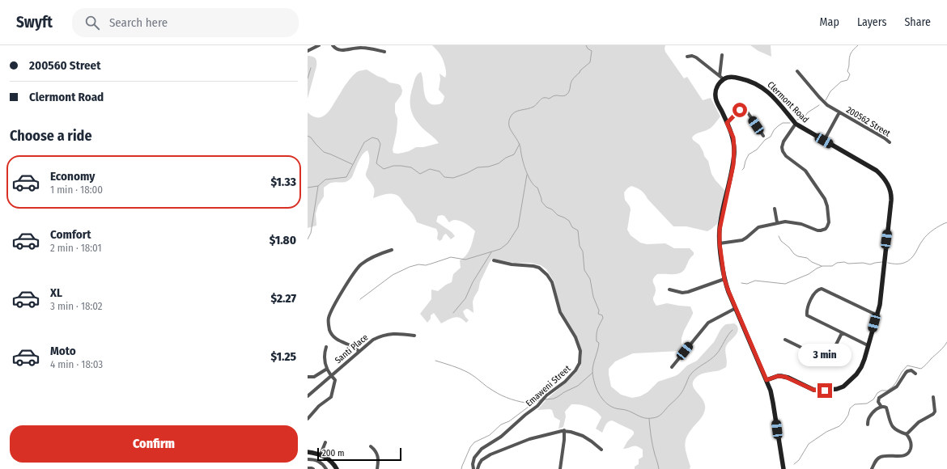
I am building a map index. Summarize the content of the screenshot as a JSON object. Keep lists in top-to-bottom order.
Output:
{
  "streets": {
    "street": [
      "Clermont Road",
      "200562 Street",
      "Santi Place",
      "Emaweni Street"
    ]
  },
  "crossings": [
    ["Clermont Road", "200562 Street"]
  ],
  "scale_bar": "200 m",
  "page": {
    "header": "Swyft",
    "search": "Search here",
    "nav": ["Map", "Layers", "Share"],
    "banner": ["200560 Street", "Clermont Road"],
    "heading": "Choose a ride",
    "list": [
      {
        "name": "Economy",
        "note": "1 min · 18:00",
        "value": "$1.33"
      },
      {
        "name": "Comfort",
        "note": "2 min · 18:01",
        "value": "$1.80"
      },
      {
        "name": "XL",
        "note": "3 min · 18:02",
        "value": "$2.27"
      },
      {
        "name": "Moto",
        "note": "4 min · 18:03",
        "value": "$1.25"
      }
    ],
    "bubble": "3 min",
    "buttons": "Confirm",
    "scale": "200 m"
  }
}
